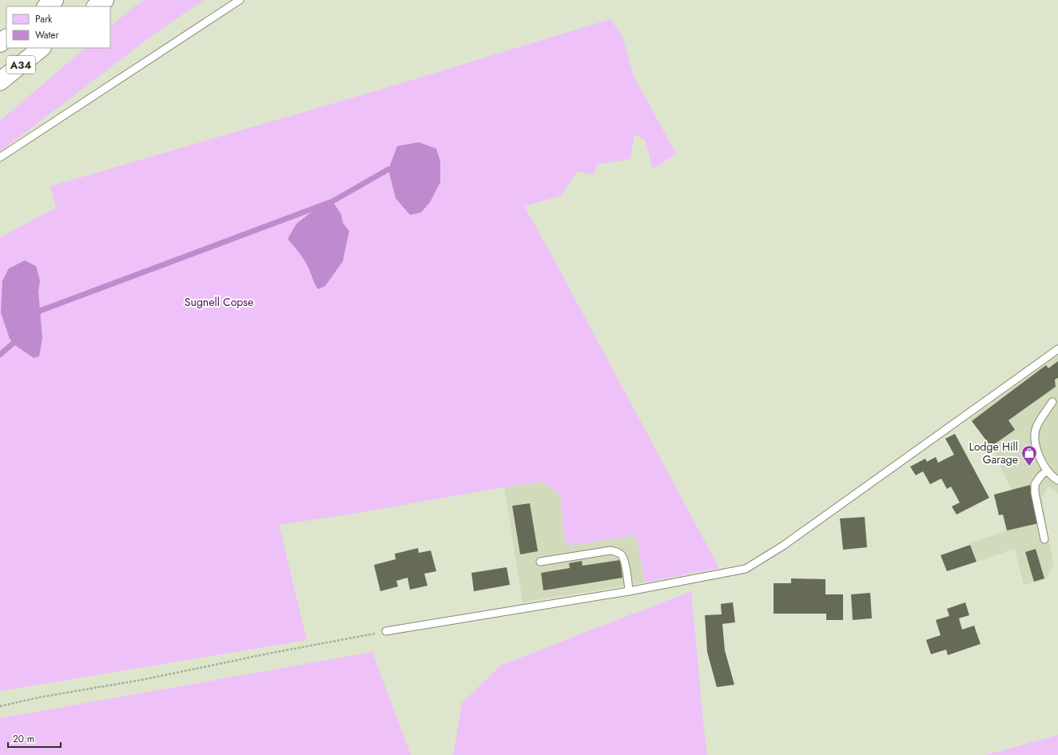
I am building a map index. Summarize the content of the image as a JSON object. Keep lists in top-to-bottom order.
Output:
{
  "streets": {
    "highway": ["A34"]
  },
  "parks": ["Sugnell Copse"],
  "places": {
    "shop": ["Lodge Hill Garage"]
  },
  "legend": ["Park", "Water"],
  "scale_bar": "20 m"
}
